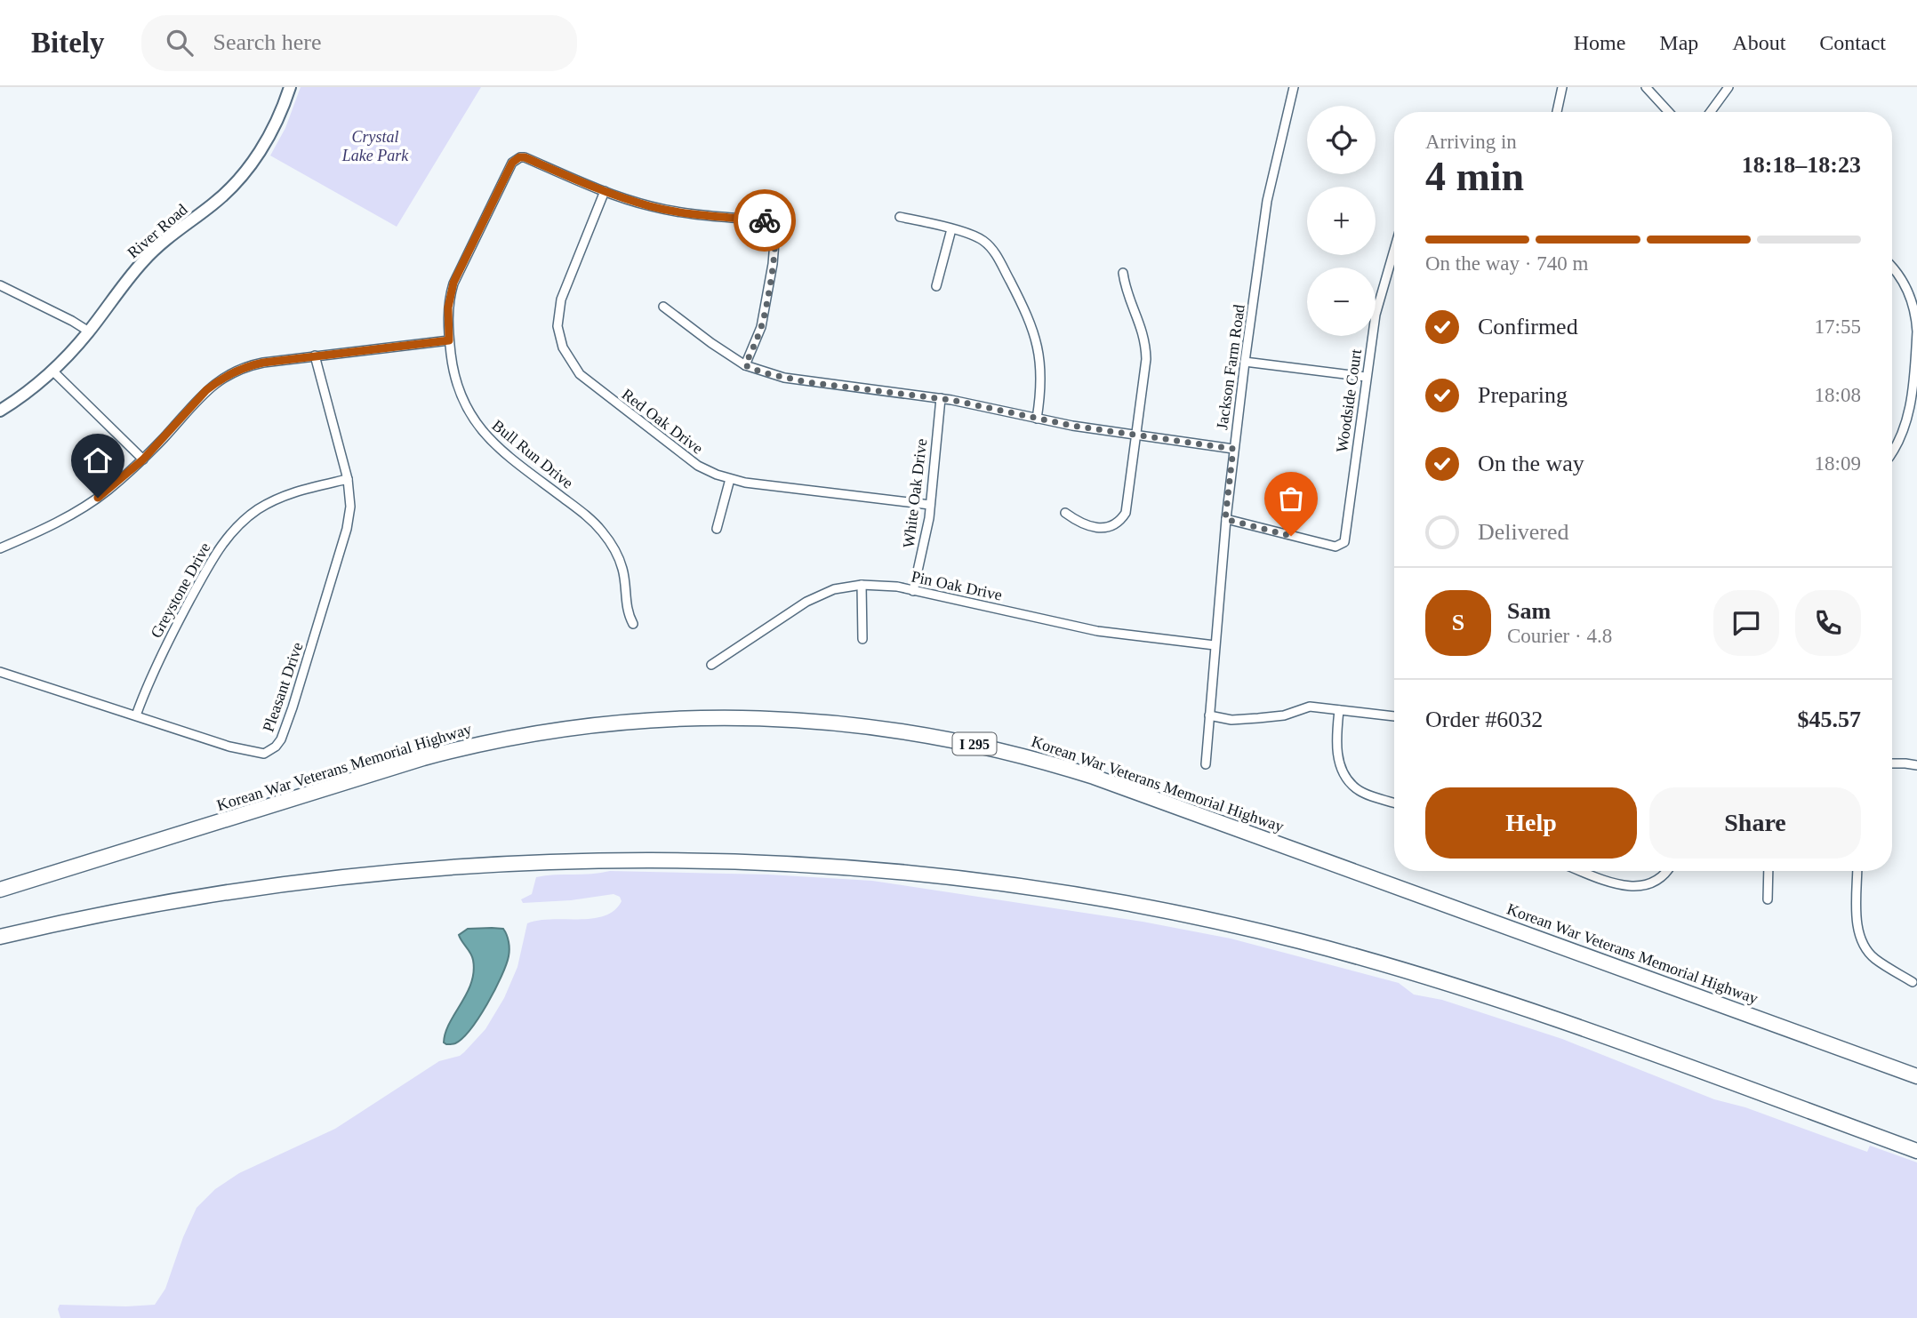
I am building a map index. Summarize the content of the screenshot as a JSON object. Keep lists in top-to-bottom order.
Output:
{
  "streets": {
    "highway": ["I 295", "Korean War Veterans Memorial Highway"],
    "street": [
      "River Road",
      "Jackson Farm Road",
      "Woodside Court",
      "Red Oak Drive",
      "Bull Run Drive",
      "White Oak Drive",
      "Pin Oak Drive",
      "Greystone Drive",
      "Pleasant Drive"
    ]
  },
  "crossings": [
    ["Jackson Farm Road", "Woodside Court"],
    ["Jackson Farm Road", "Pin Oak Drive"],
    ["Red Oak Drive", "Bull Run Drive"],
    ["Red Oak Drive", "White Oak Drive"],
    ["White Oak Drive", "Pin Oak Drive"],
    ["Greystone Drive", "Pleasant Drive"]
  ],
  "parks": ["Crystal Lake Park"],
  "page": {
    "header": "Bitely",
    "search": "Search here",
    "nav": [
      "Home",
      "Map",
      "About",
      "Contact"
    ],
    "map_buttons": ["+", "−"],
    "heading": ["4 min", "Arriving in", "18:18–18:23"],
    "panel": [
      "Sam",
      "Courier · 4.8",
      "Order #6032",
      "$45.57"
    ],
    "bar": "On the way · 740 m",
    "list": [
      ["Confirmed", "17:55"],
      ["Preparing", "18:08"],
      ["On the way", "18:09"],
      "Delivered"
    ],
    "round": "S",
    "buttons": ["Help", "Share"]
  }
}
